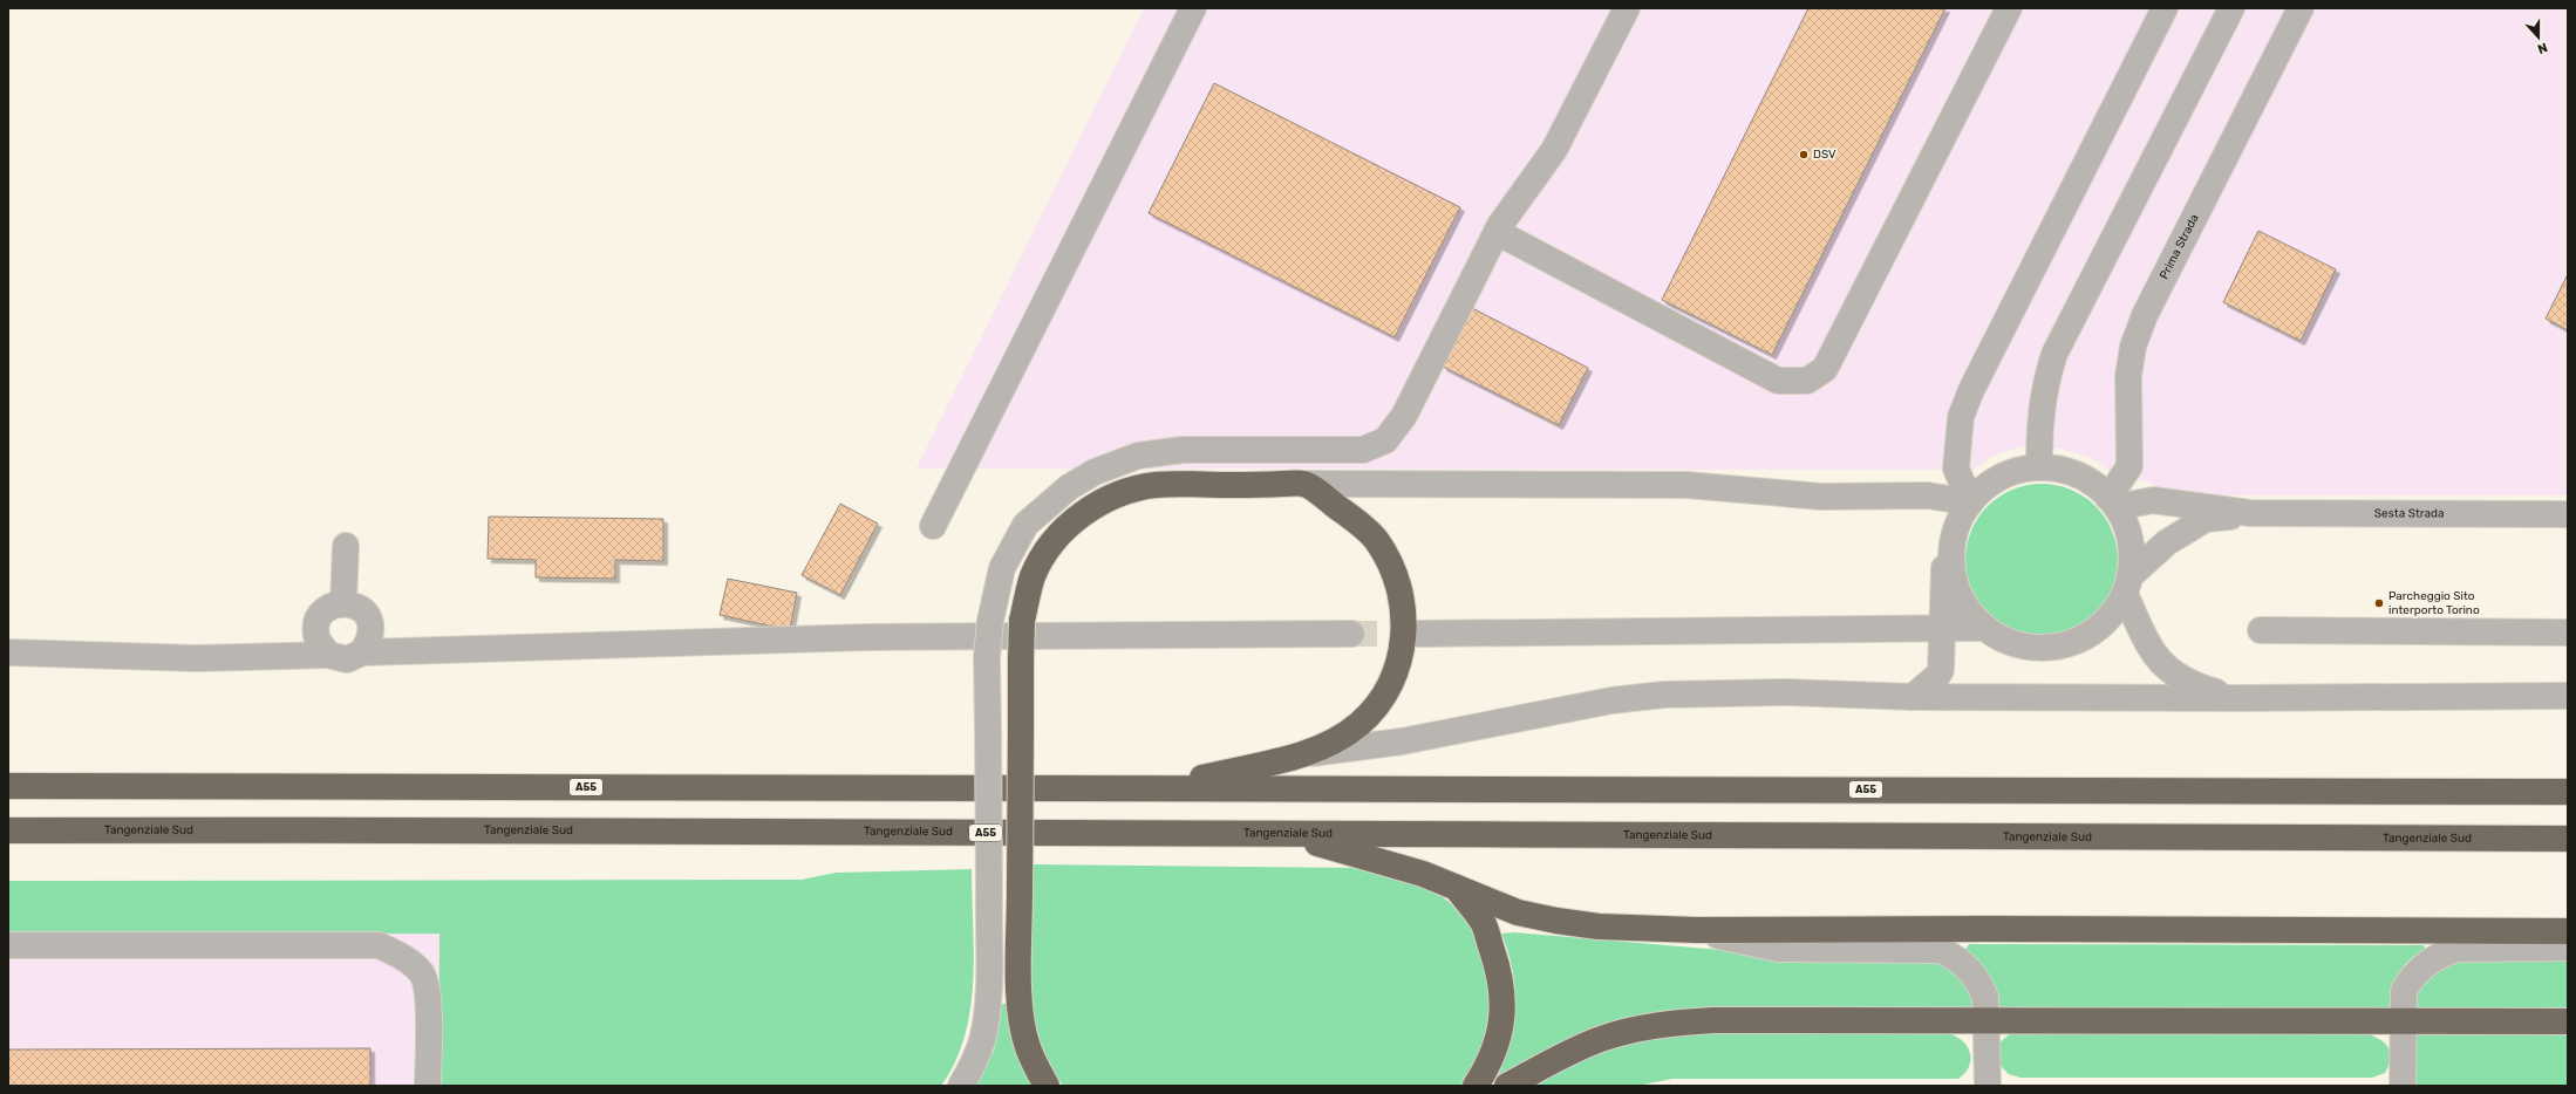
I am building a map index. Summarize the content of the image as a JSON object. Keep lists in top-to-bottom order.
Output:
{
  "streets": {
    "highway": ["A55", "Tangenziale Sud"],
    "street": ["Prima Strada", "Sesta Strada"]
  },
  "crossings": [
    ["Prima Strada", "Sesta Strada"]
  ],
  "places": ["DSV", "Parcheggio Sito interporto Torino"],
  "north": "bottom"
}
